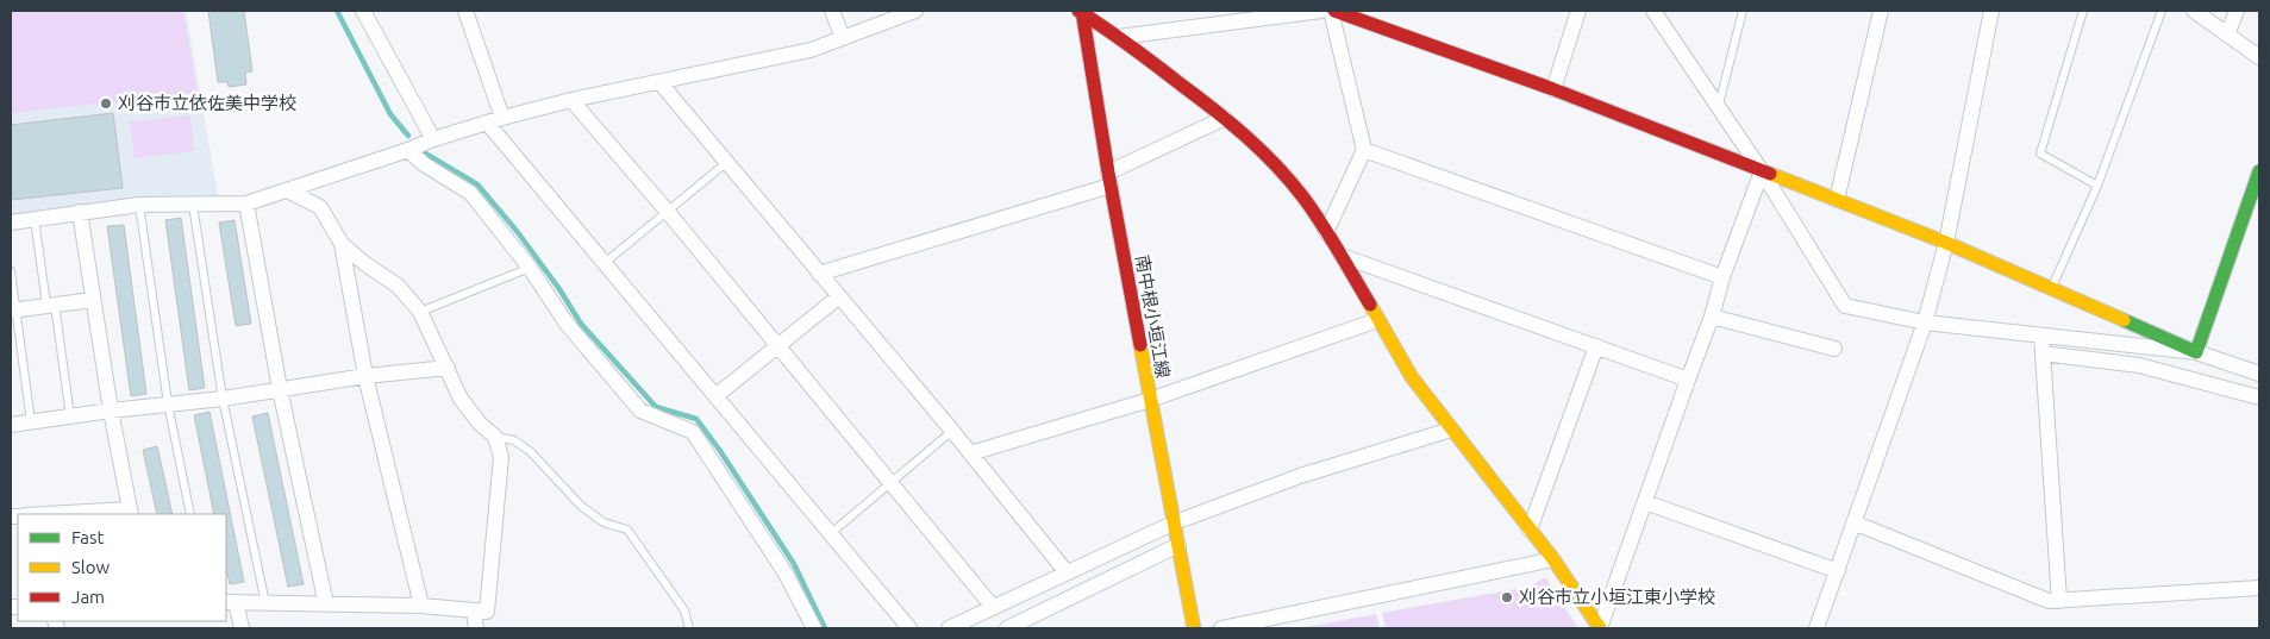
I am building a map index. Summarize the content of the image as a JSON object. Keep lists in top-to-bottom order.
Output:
{
  "streets": {
    "street": ["南中根小垣江線"]
  },
  "places": ["刈谷市立依佐美中学校", "刈谷市立小垣江東小学校"],
  "legend": ["Fast", "Slow", "Jam"]
}
